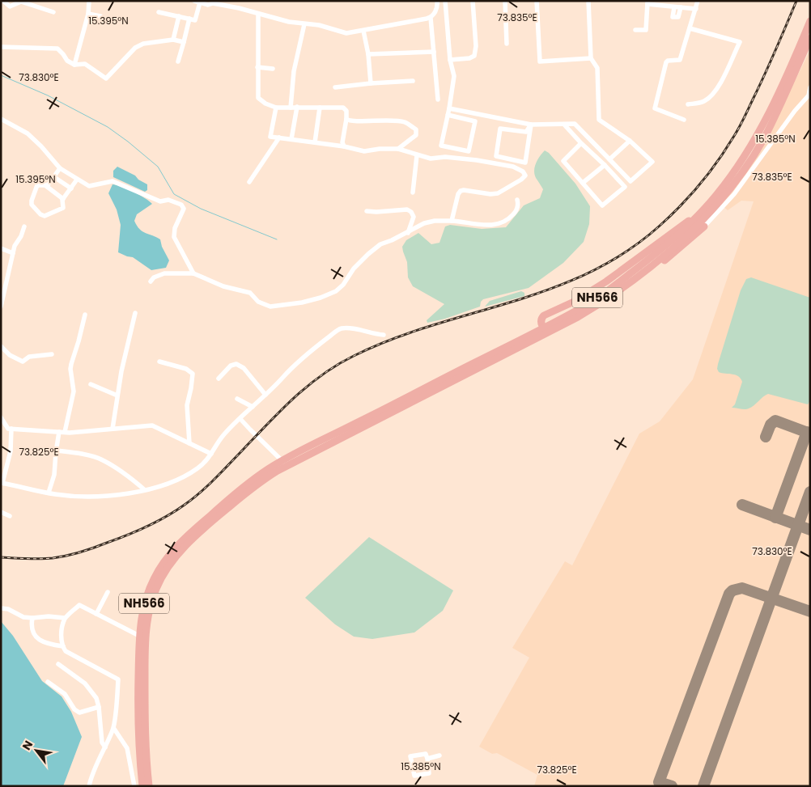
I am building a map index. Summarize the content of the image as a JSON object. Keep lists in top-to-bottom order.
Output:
{
  "streets": {
    "highway": ["NH566"]
  },
  "north": "top left",
  "coordinates": [
    "73.835°E",
    "15.395°N",
    "73.830°E",
    "15.385°N",
    "73.825°E"
  ]
}
